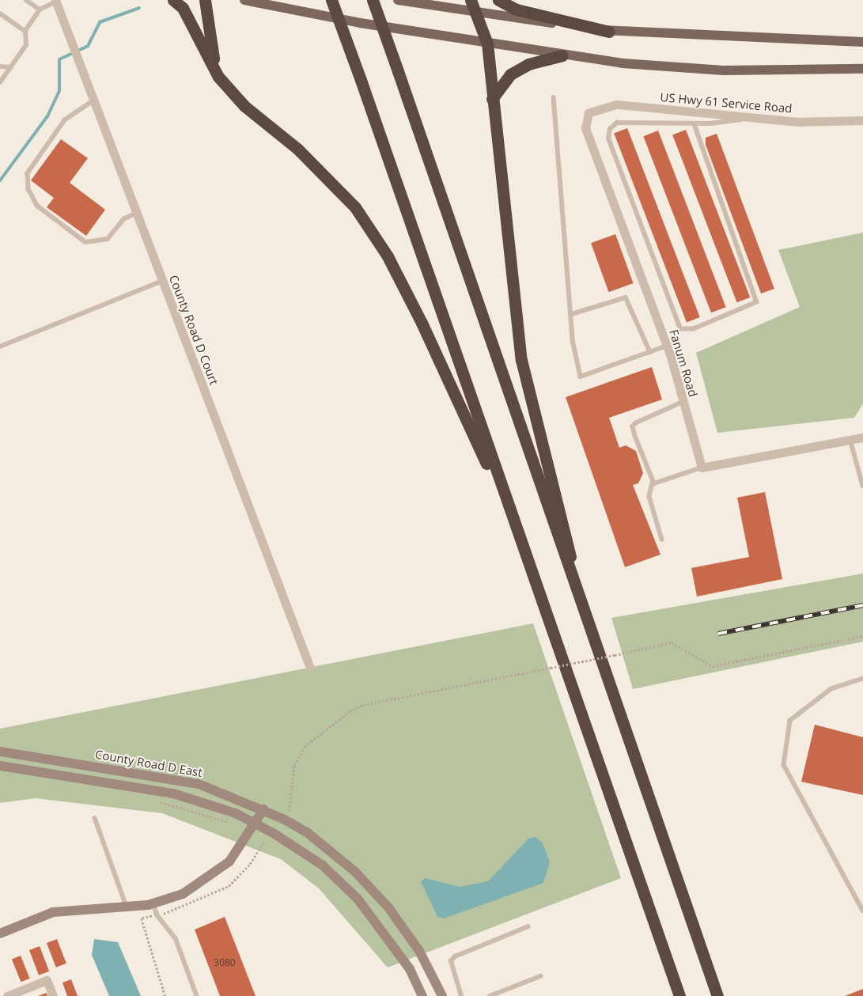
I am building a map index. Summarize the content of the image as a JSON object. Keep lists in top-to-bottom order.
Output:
{
  "streets": {
    "street": [
      "US Hwy 61 Service Road",
      "County Road D Court",
      "Fanum Road",
      "County Road D East"
    ]
  },
  "crossings": [
    ["US Hwy 61 Service Road", "Fanum Road"]
  ],
  "house_numbers": ["3080"]
}
